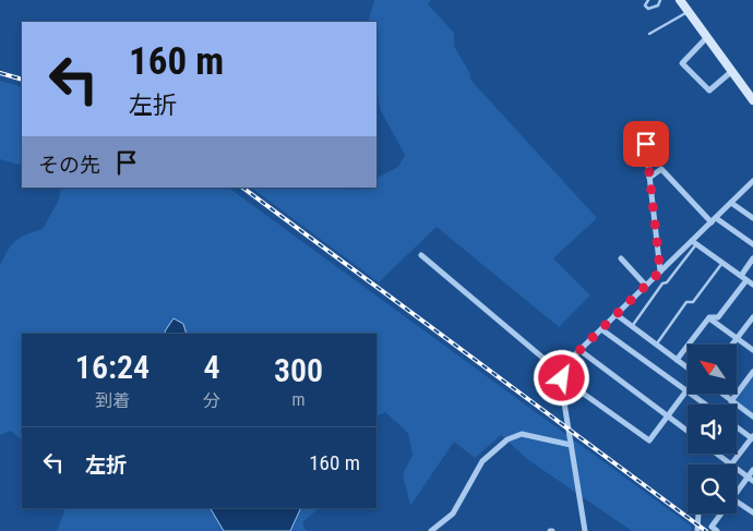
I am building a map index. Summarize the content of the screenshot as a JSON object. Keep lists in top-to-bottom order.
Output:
{
  "north": "top left",
  "page": {
    "turn": ["160 m", "左折"],
    "then": "その先",
    "eta": [
      "16:24",
      "到着",
      "4",
      "分",
      "300",
      "m"
    ],
    "list": [
      {
        "name": "左折",
        "value": "160 m"
      }
    ]
  }
}
